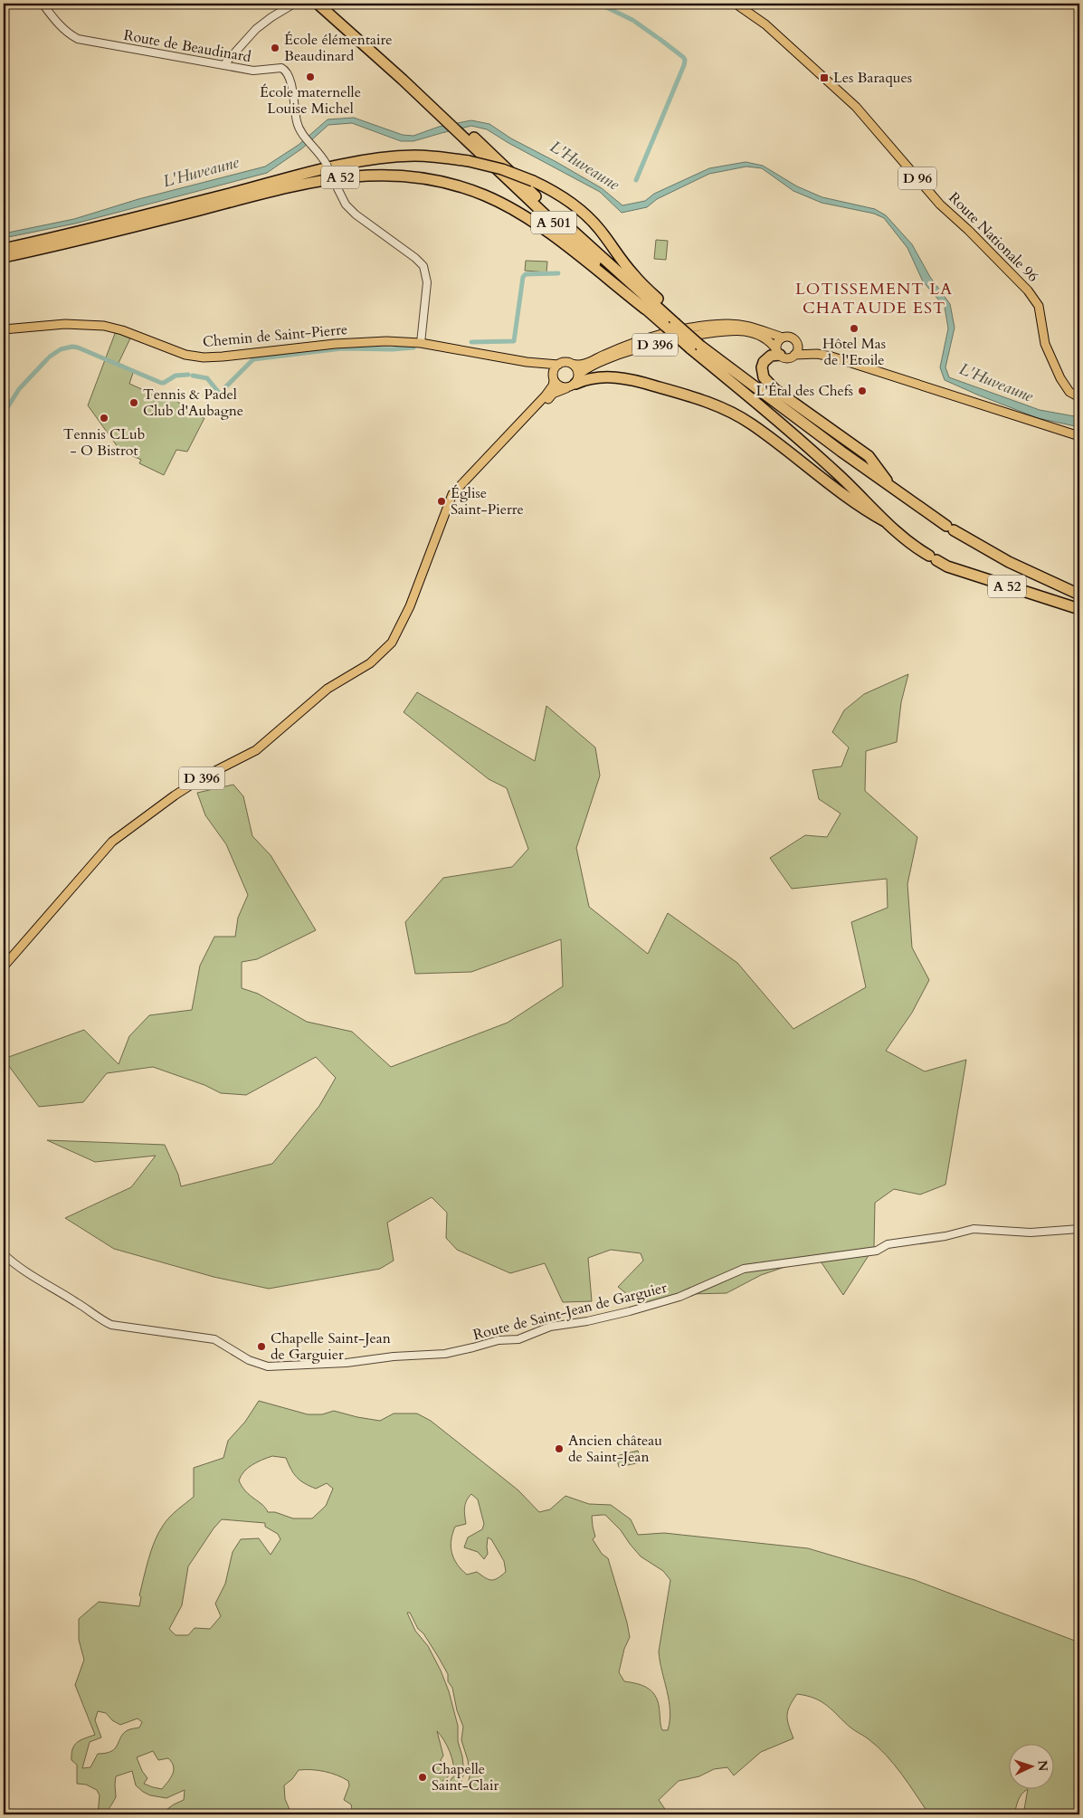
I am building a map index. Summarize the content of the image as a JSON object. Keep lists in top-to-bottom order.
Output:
{
  "streets": {
    "highway": ["A 52", "A 501"],
    "main road": [
      "D 96",
      "Route Nationale 96",
      "Chemin de Saint-Pierre",
      "D 396"
    ],
    "street": ["Route de Beaudinard", "Route de Saint-Jean de Garguier"]
  },
  "crossings": [
    ["Route de Beaudinard", "Chemin de Saint-Pierre"],
    ["A 52", "A 501"],
    ["Chemin de Saint-Pierre", "D 396"]
  ],
  "districts": ["LOTISSEMENT LA CHATAUDE EST"],
  "water": ["L'Huveaune"],
  "places": {
    "other": [
      "École élémentaire Beaudinard",
      "École maternelle Louise Michel",
      "Hôtel Mas de l'Etoile",
      "L'Étal des Chefs",
      "Tennis & Padel Club d'Aubagne",
      "Tennis CLub - O Bistrot",
      "Église Saint-Pierre",
      "Chapelle Saint-Jean de Garguier",
      "Ancien château de Saint-Jean",
      "Chapelle Saint-Clair"
    ],
    "transit": ["Les Baraques"]
  },
  "north": "right"
}
